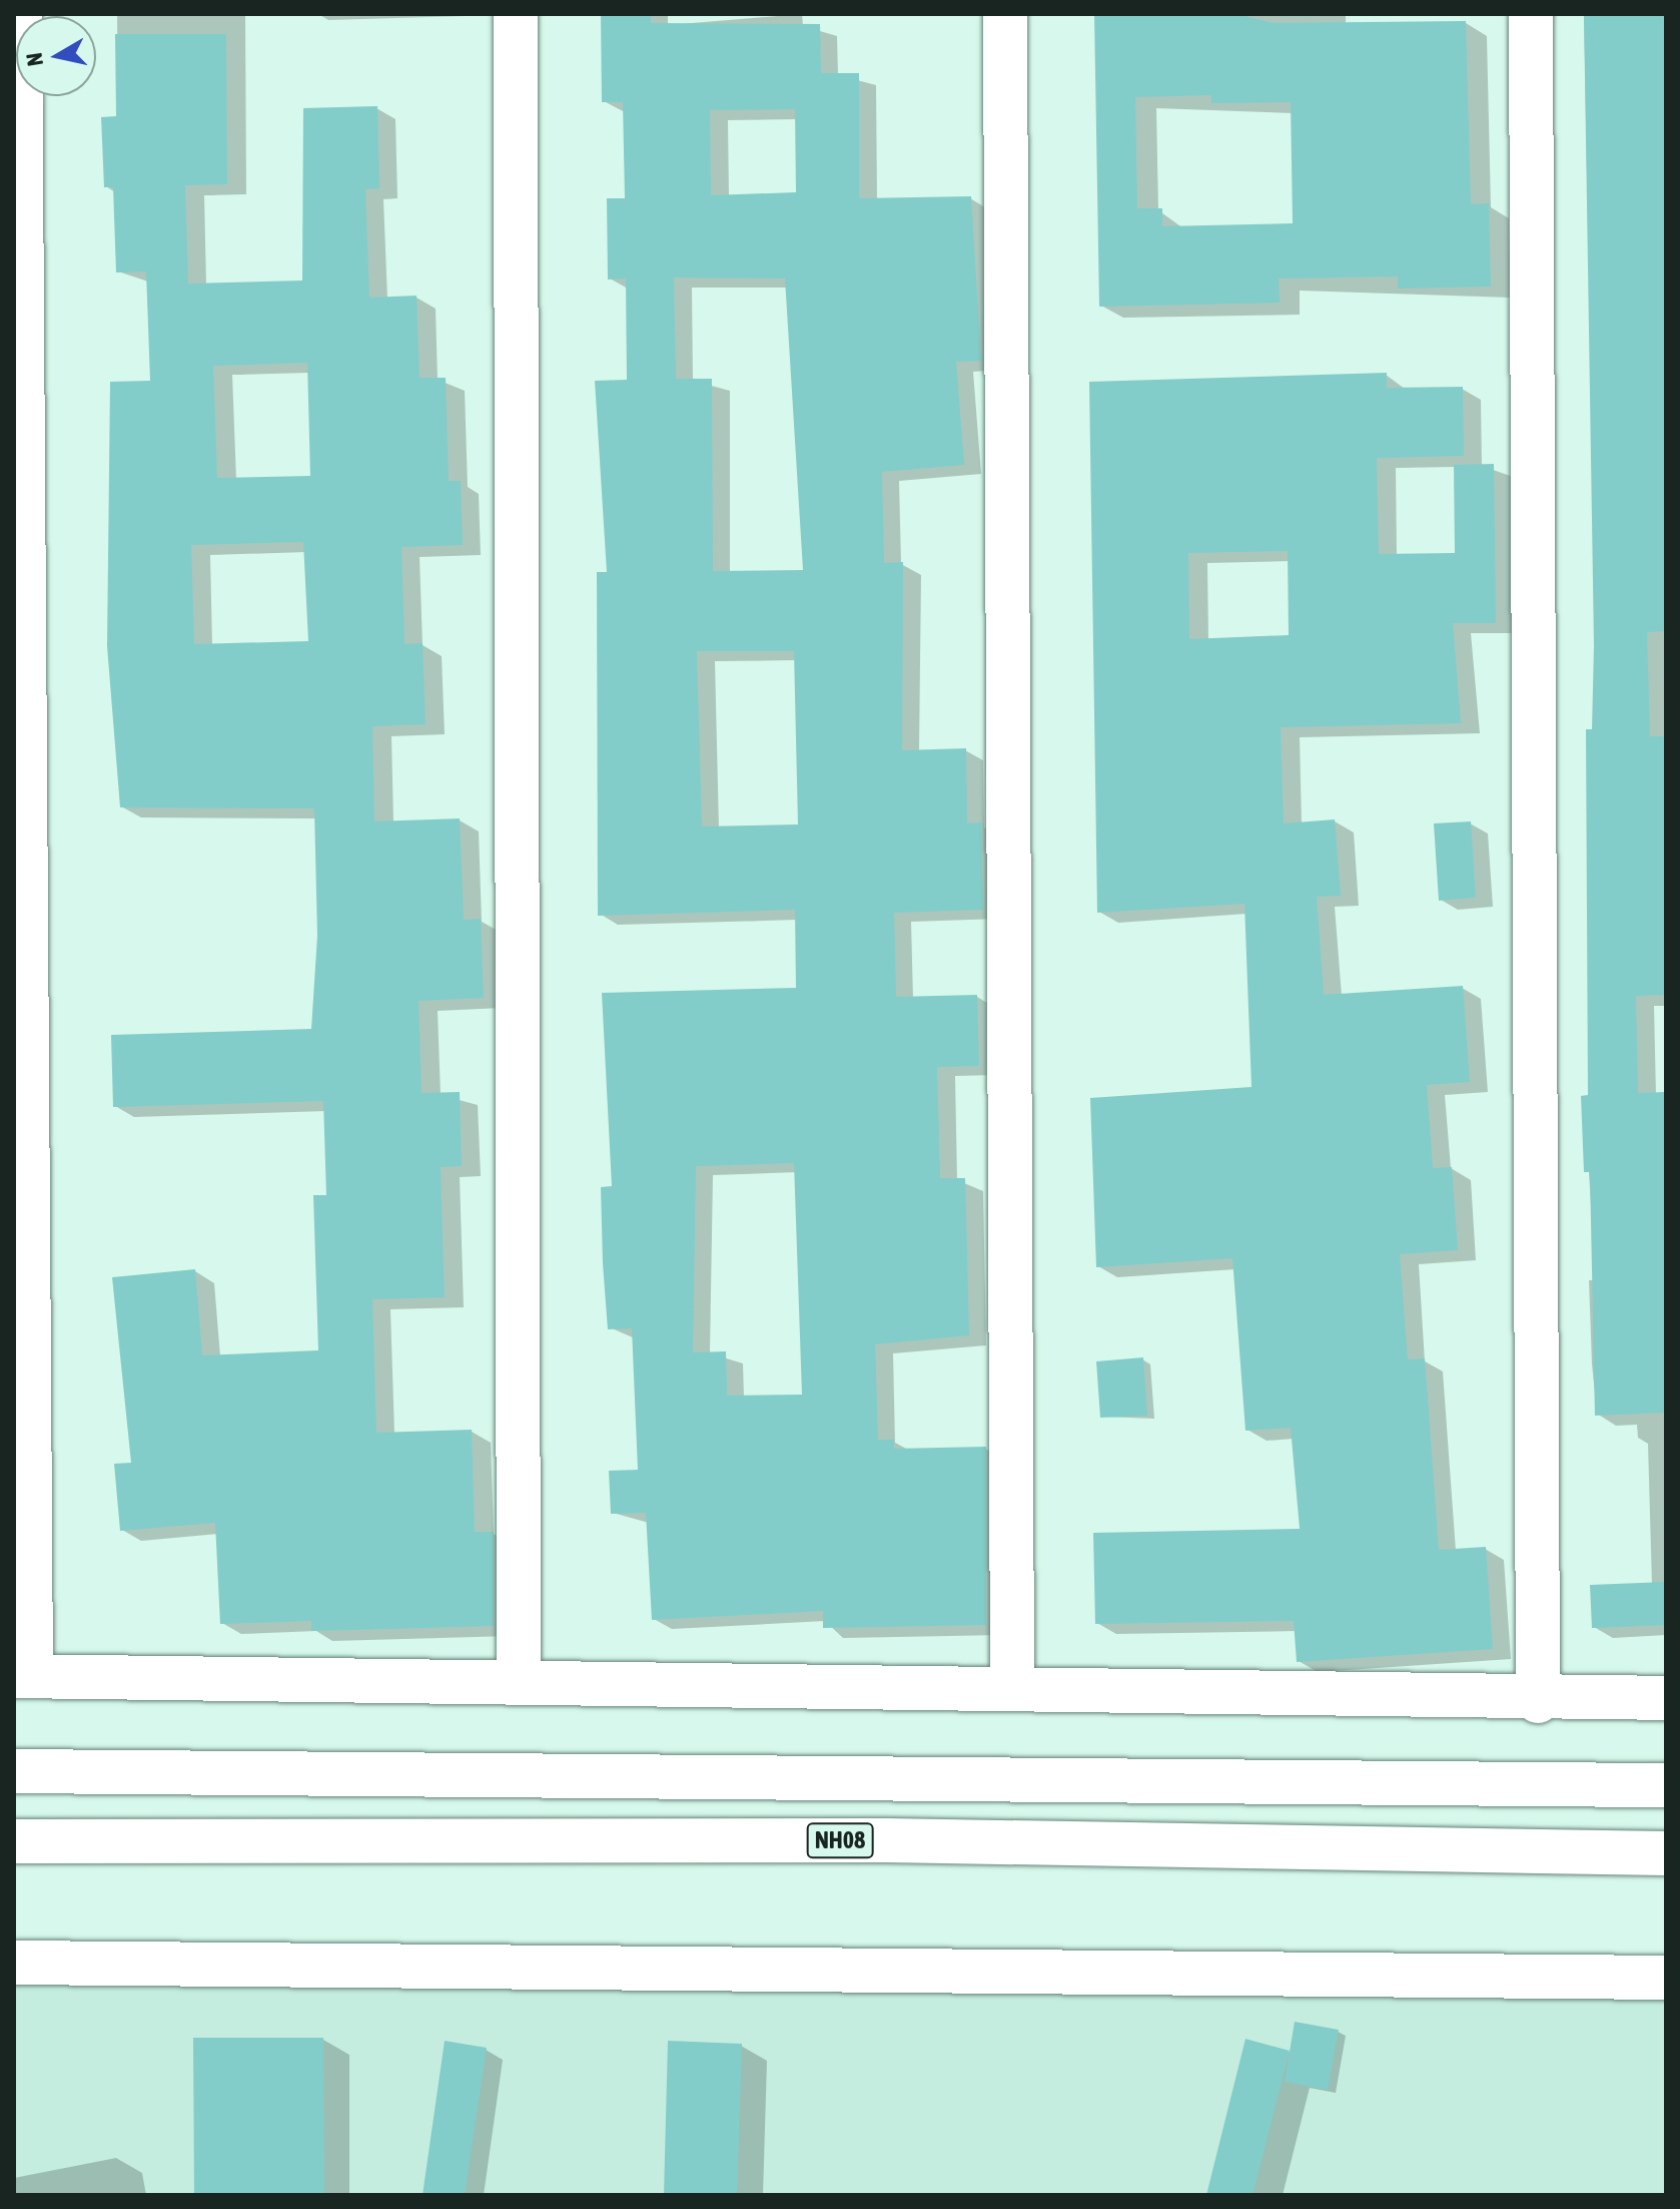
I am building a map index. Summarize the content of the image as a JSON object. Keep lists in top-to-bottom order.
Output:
{
  "streets": {
    "main road": ["NH08"]
  },
  "north": "left"
}
